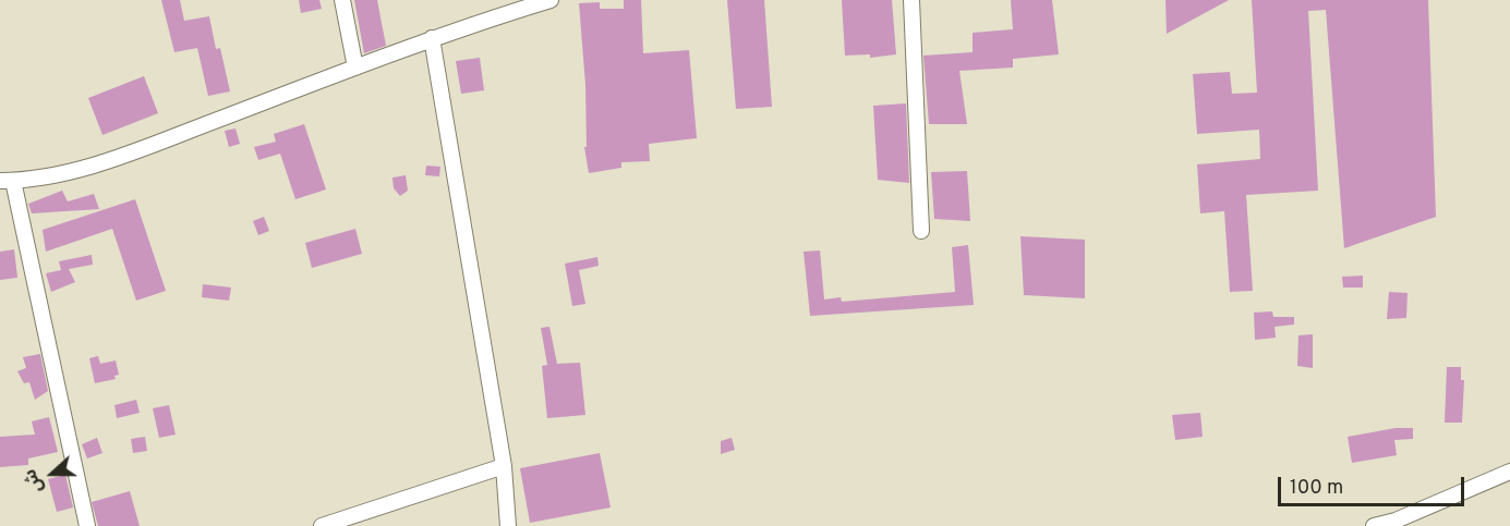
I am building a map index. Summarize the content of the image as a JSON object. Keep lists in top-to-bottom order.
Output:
{
  "scale_bar": "100 m",
  "north": "left"
}
